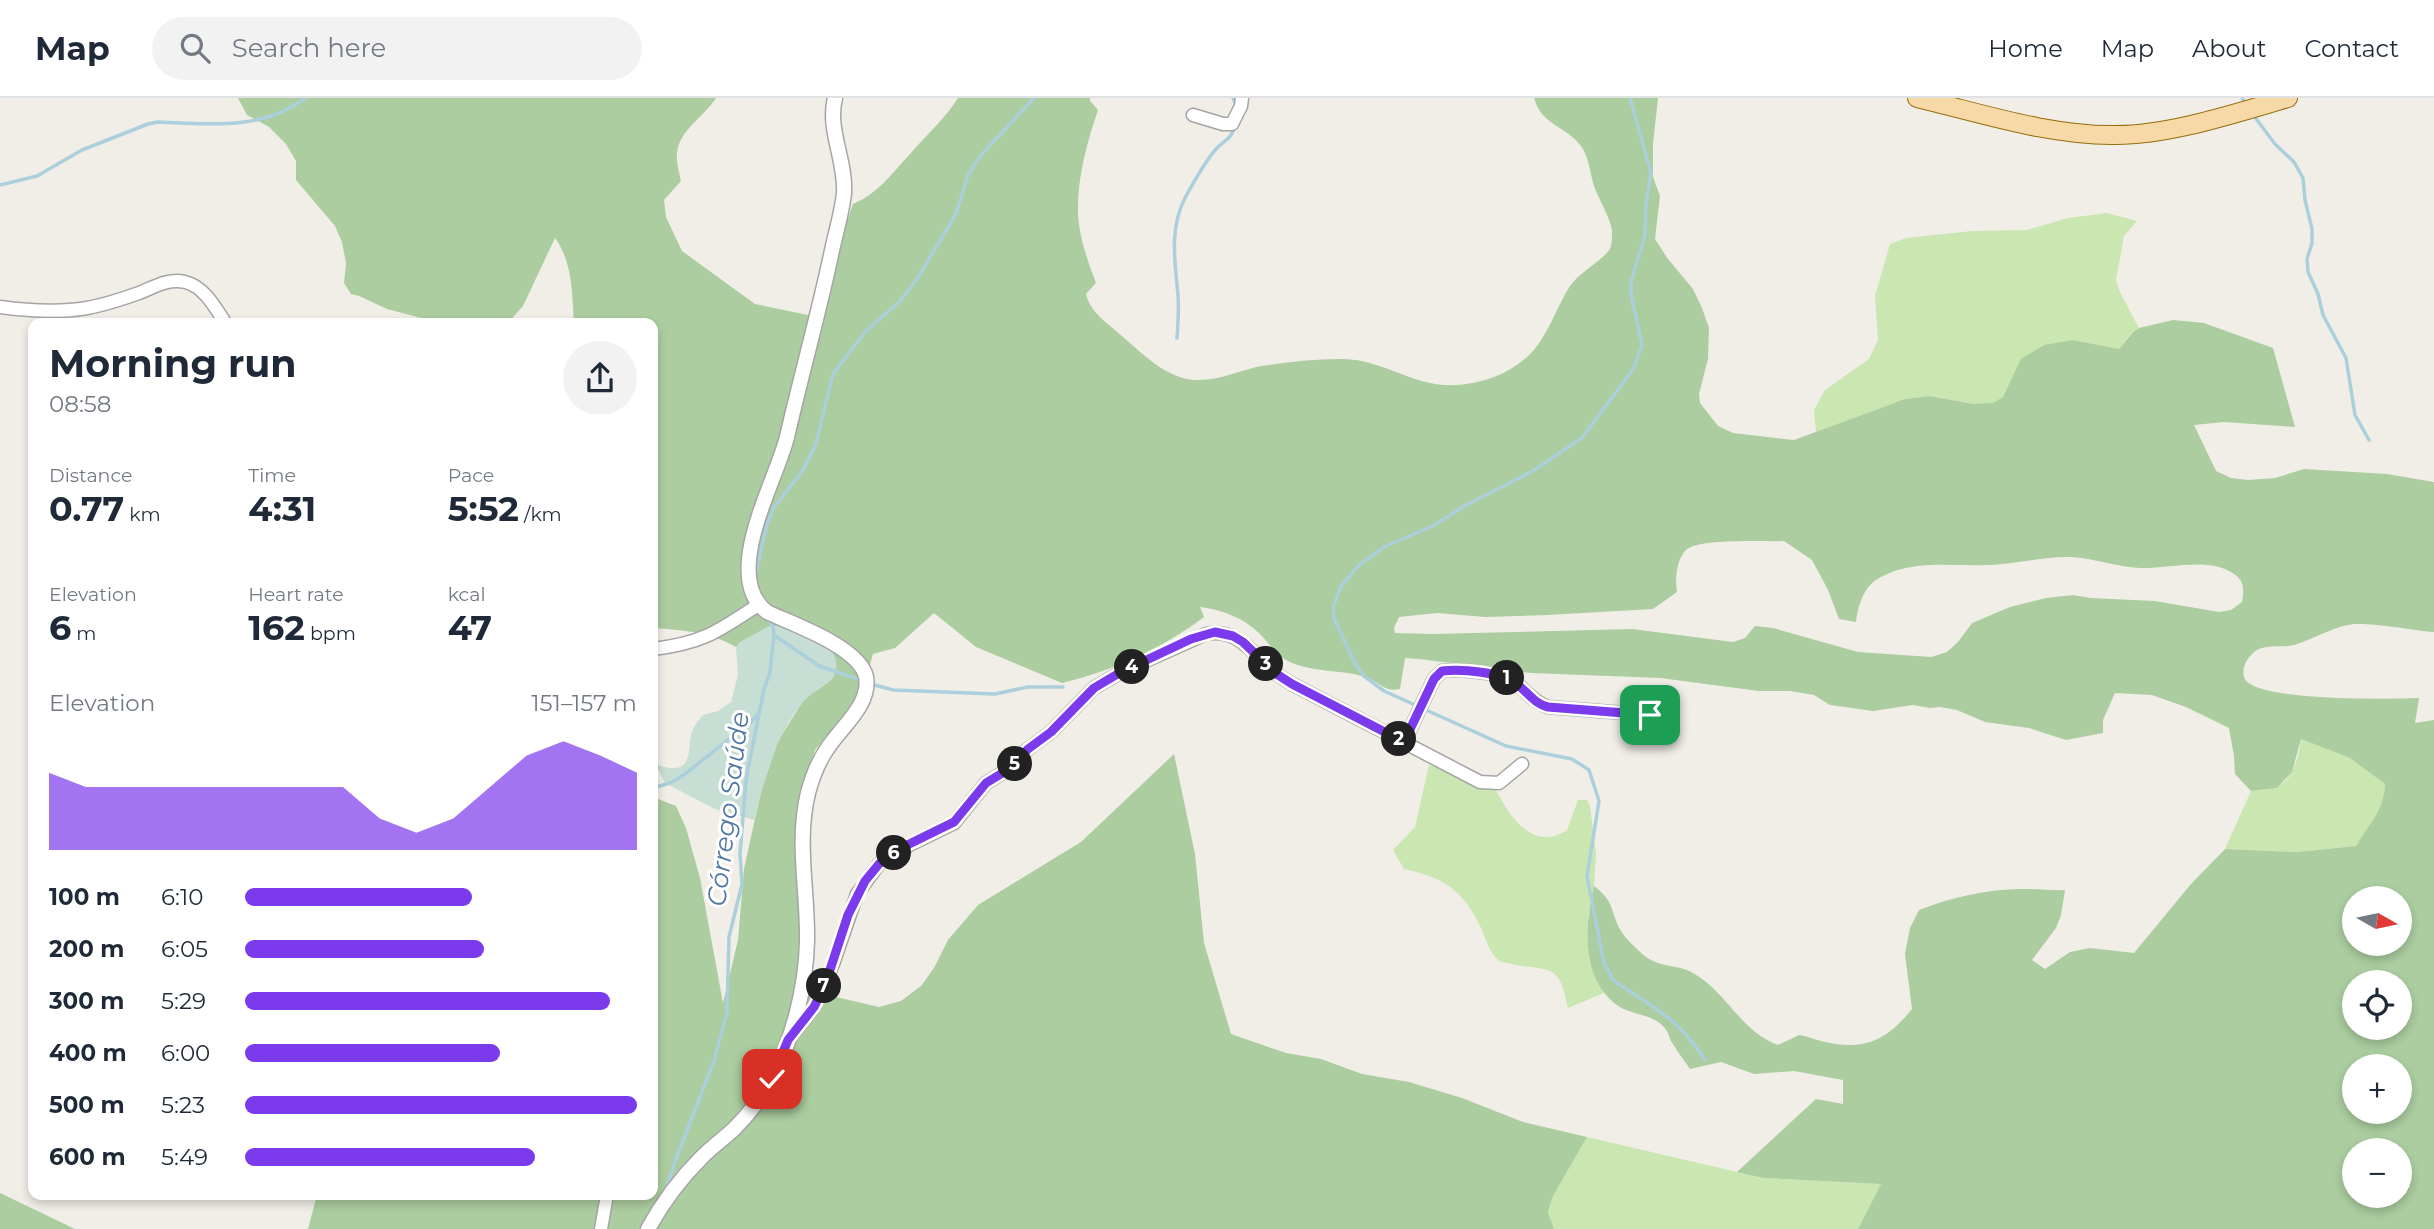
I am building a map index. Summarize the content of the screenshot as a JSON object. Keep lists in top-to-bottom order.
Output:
{
  "water": ["Córrego Saúde"],
  "north": "right",
  "page": {
    "header": "Map",
    "search": "Search here",
    "nav": [
      "Home",
      "Map",
      "About",
      "Contact"
    ],
    "heading": ["Morning run", "08:58"],
    "stats": [
      ["Distance", "0.77 km"],
      ["Time", "4:31"],
      ["Pace", "5:52 /km"],
      ["Elevation", "6 m"],
      ["Heart rate", "162 bpm"],
      ["kcal", "47"]
    ],
    "pins": [
      "3",
      "4",
      "1",
      "2",
      "5",
      "6",
      "7"
    ],
    "chart": ["Elevation", "151–157 m"],
    "list": [
      {
        "name": "100 m",
        "note": "6:10"
      },
      {
        "name": "200 m",
        "note": "6:05"
      },
      {
        "name": "300 m",
        "note": "5:29"
      },
      {
        "name": "400 m",
        "note": "6:00"
      },
      {
        "name": "500 m",
        "note": "5:23"
      },
      {
        "name": "600 m",
        "note": "5:49"
      }
    ],
    "map_buttons": ["+", "−"]
  }
}
